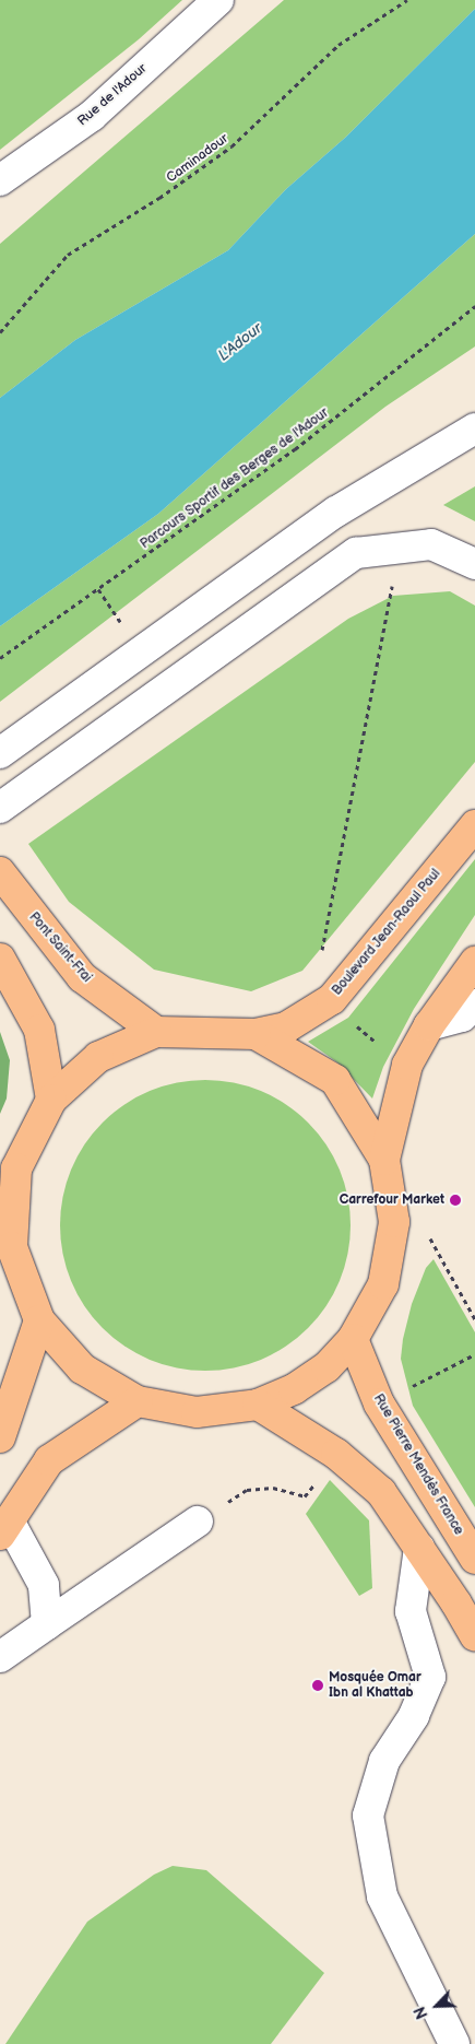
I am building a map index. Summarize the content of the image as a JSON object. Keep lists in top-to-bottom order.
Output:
{
  "streets": {
    "main road": ["Boulevard Jean-Raoul Paul", "Pont Saint-Frai", "Rue Pierre Mendès France"],
    "street": ["Rue de l'Adour"],
    "path": ["Caminadour", "Parcours Sportif des Berges de l'Adour"]
  },
  "crossings": [
    ["Boulevard Jean-Raoul Paul", "Pont Saint-Frai"]
  ],
  "water": ["L'Adour"],
  "places": ["Carrefour Market", "Mosquée Omar Ibn al Khattab"],
  "north": "bottom left"
}
